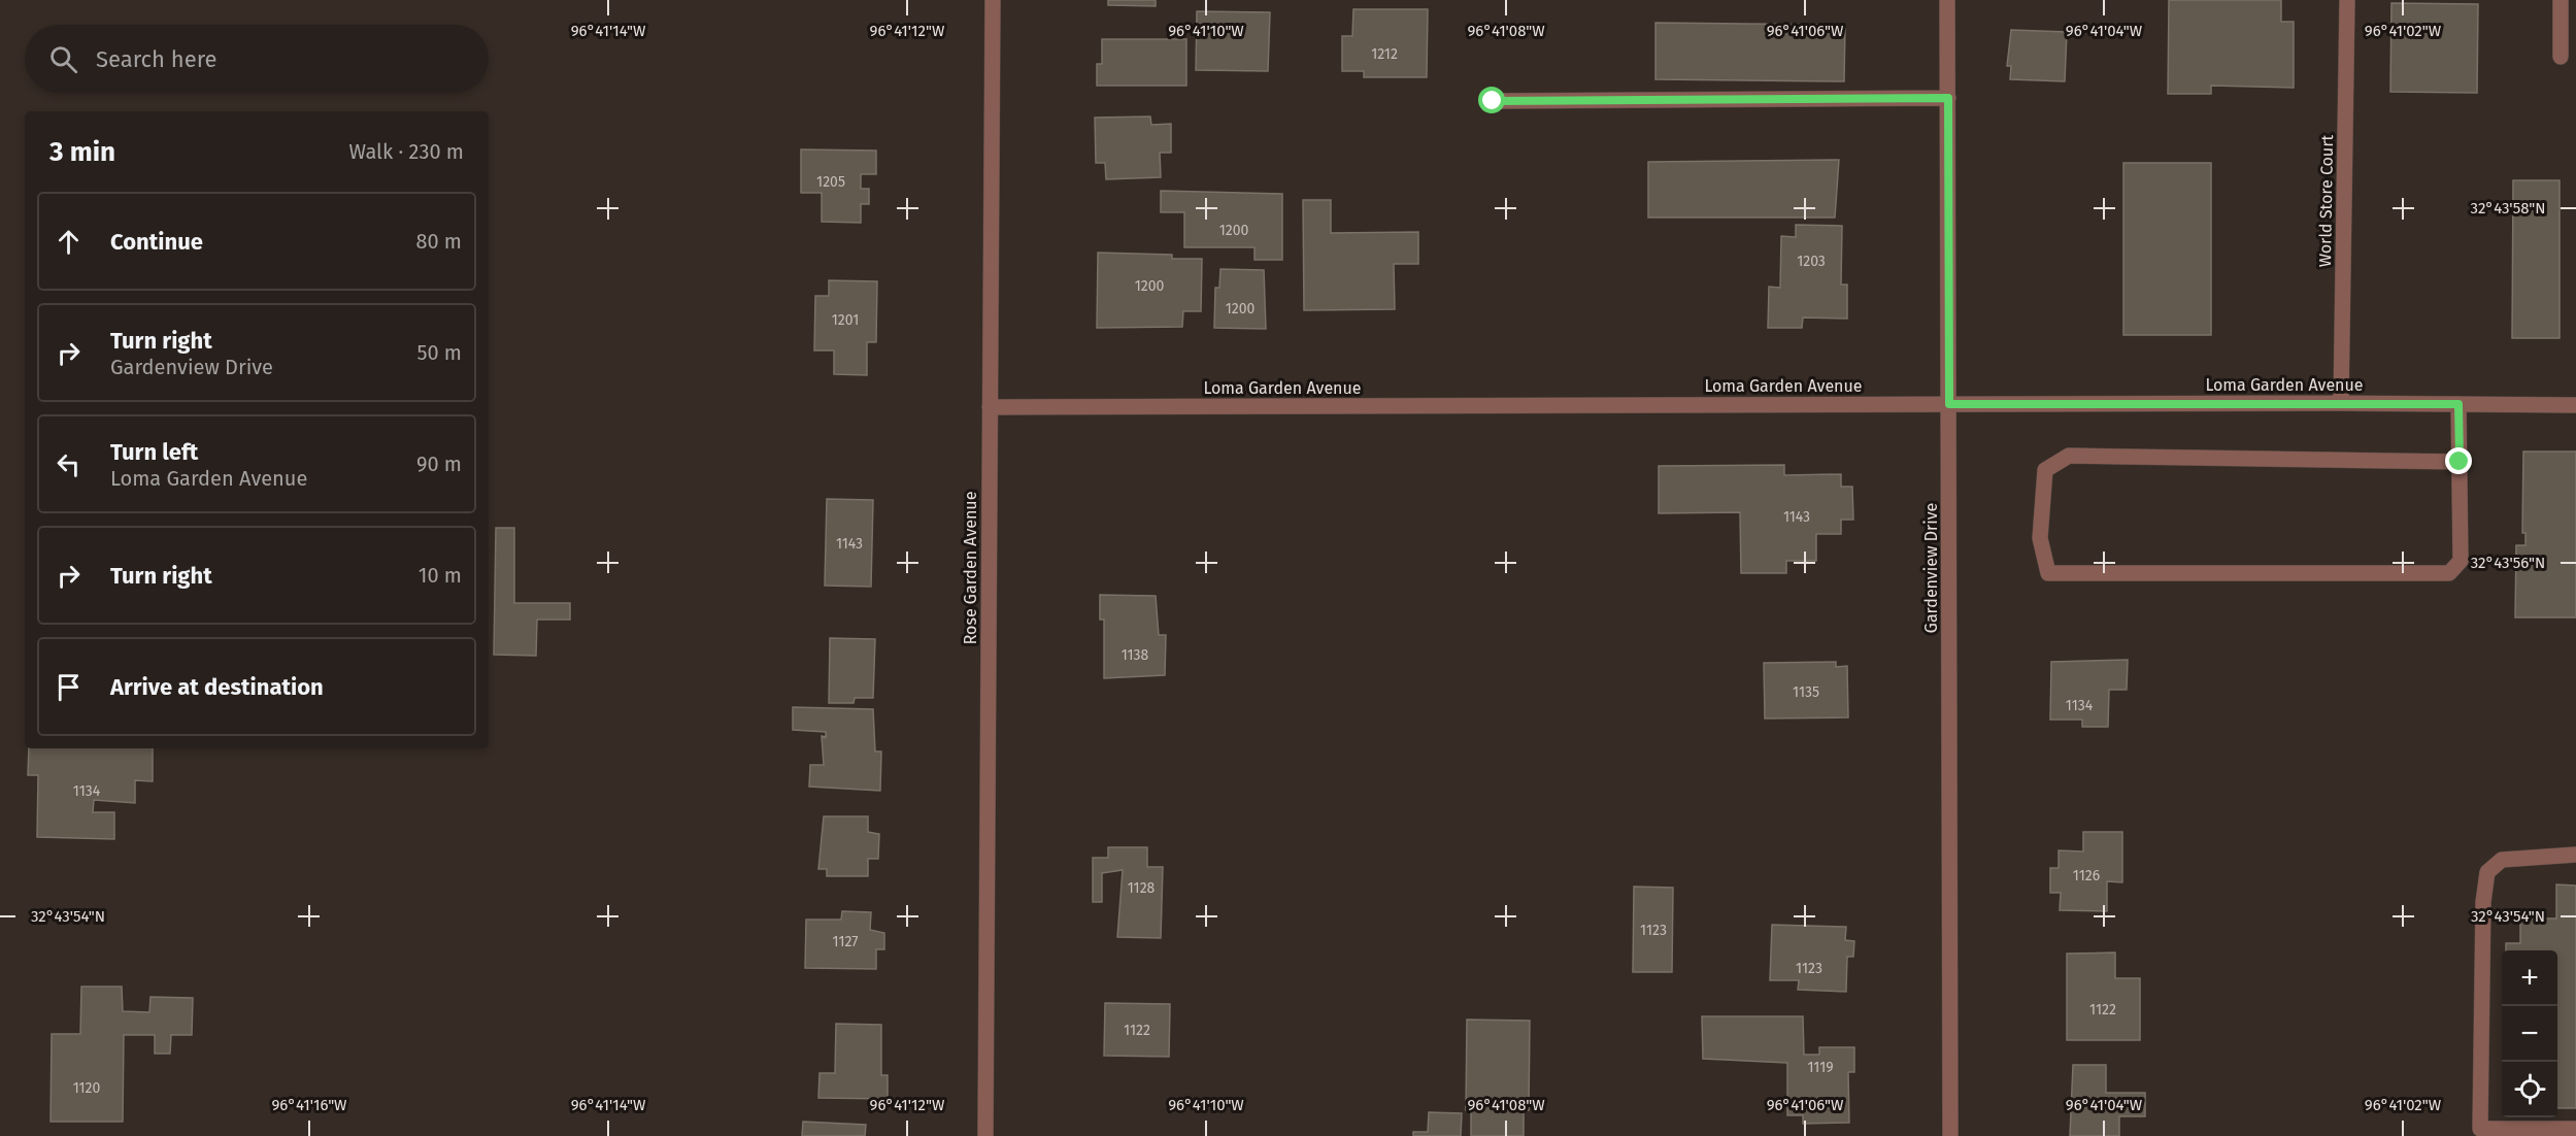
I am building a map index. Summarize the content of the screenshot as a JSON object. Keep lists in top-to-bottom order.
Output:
{
  "streets": {
    "street": [
      "World Store Court",
      "Loma Garden Avenue",
      "Rose Garden Avenue",
      "Gardenview Drive"
    ]
  },
  "crossings": [
    ["World Store Court", "Loma Garden Avenue"],
    ["Loma Garden Avenue", "Rose Garden Avenue"],
    ["Loma Garden Avenue", "Gardenview Drive"]
  ],
  "house_numbers": [
    "1212",
    "1205",
    "1200",
    "1203",
    "1200",
    "1200",
    "1201",
    "1143",
    "1143",
    "1138",
    "1135",
    "1134",
    "1134",
    "1126",
    "1128",
    "1123",
    "1127",
    "1123",
    "1122",
    "1122",
    "1119",
    "1120"
  ],
  "page": {
    "search": "Search here",
    "heading": ["3 min", "Walk · 230 m"],
    "list": [
      ["Continue", "80 m"],
      ["Turn right", "Gardenview Drive", "50 m"],
      ["Turn left", "Loma Garden Avenue", "90 m"],
      ["Turn right", "10 m"],
      "Arrive at destination"
    ],
    "map_buttons": ["+", "−"]
  },
  "coordinates": [
    "96°41'14\"W",
    "96°41'12\"W",
    "96°41'10\"W",
    "96°41'08\"W",
    "96°41'06\"W",
    "96°41'04\"W",
    "96°41'02\"W",
    "32°43'58\"N",
    "32°43'56\"N",
    "32°43'54\"N",
    "96°41'16\"W"
  ]
}
